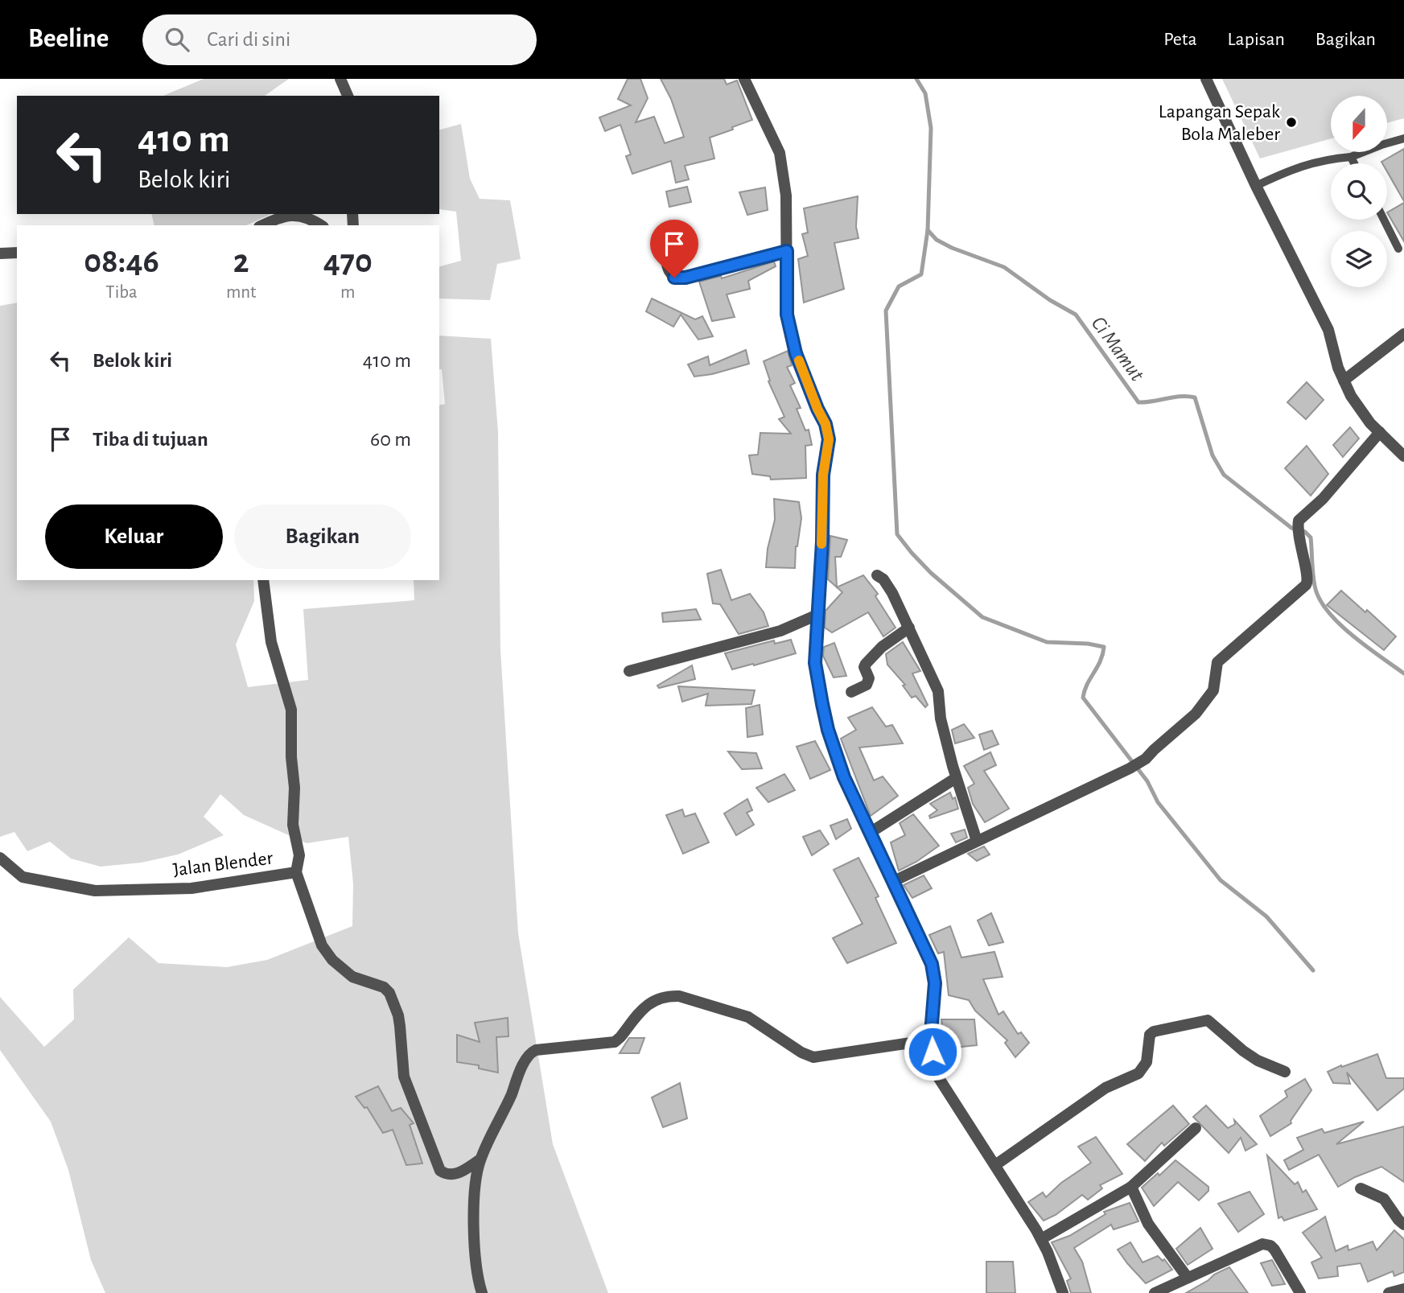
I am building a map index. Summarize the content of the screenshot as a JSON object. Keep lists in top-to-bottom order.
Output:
{
  "streets": {
    "street": ["Jalan Blender"]
  },
  "water": ["Ci Mamut"],
  "places": ["Lapangan Sepak Bola Maleber"],
  "north": "bottom",
  "page": {
    "header": "Beeline",
    "search": "Cari di sini",
    "nav": ["Peta", "Lapisan", "Bagikan"],
    "turn": ["410 m", "Belok kiri"],
    "eta": [
      "08:46",
      "Tiba",
      "2",
      "mnt",
      "470",
      "m"
    ],
    "list": [
      {
        "name": "Belok kiri",
        "value": "410 m"
      },
      {
        "name": "Tiba di tujuan",
        "value": "60 m"
      }
    ],
    "buttons": ["Keluar", "Bagikan"]
  }
}
